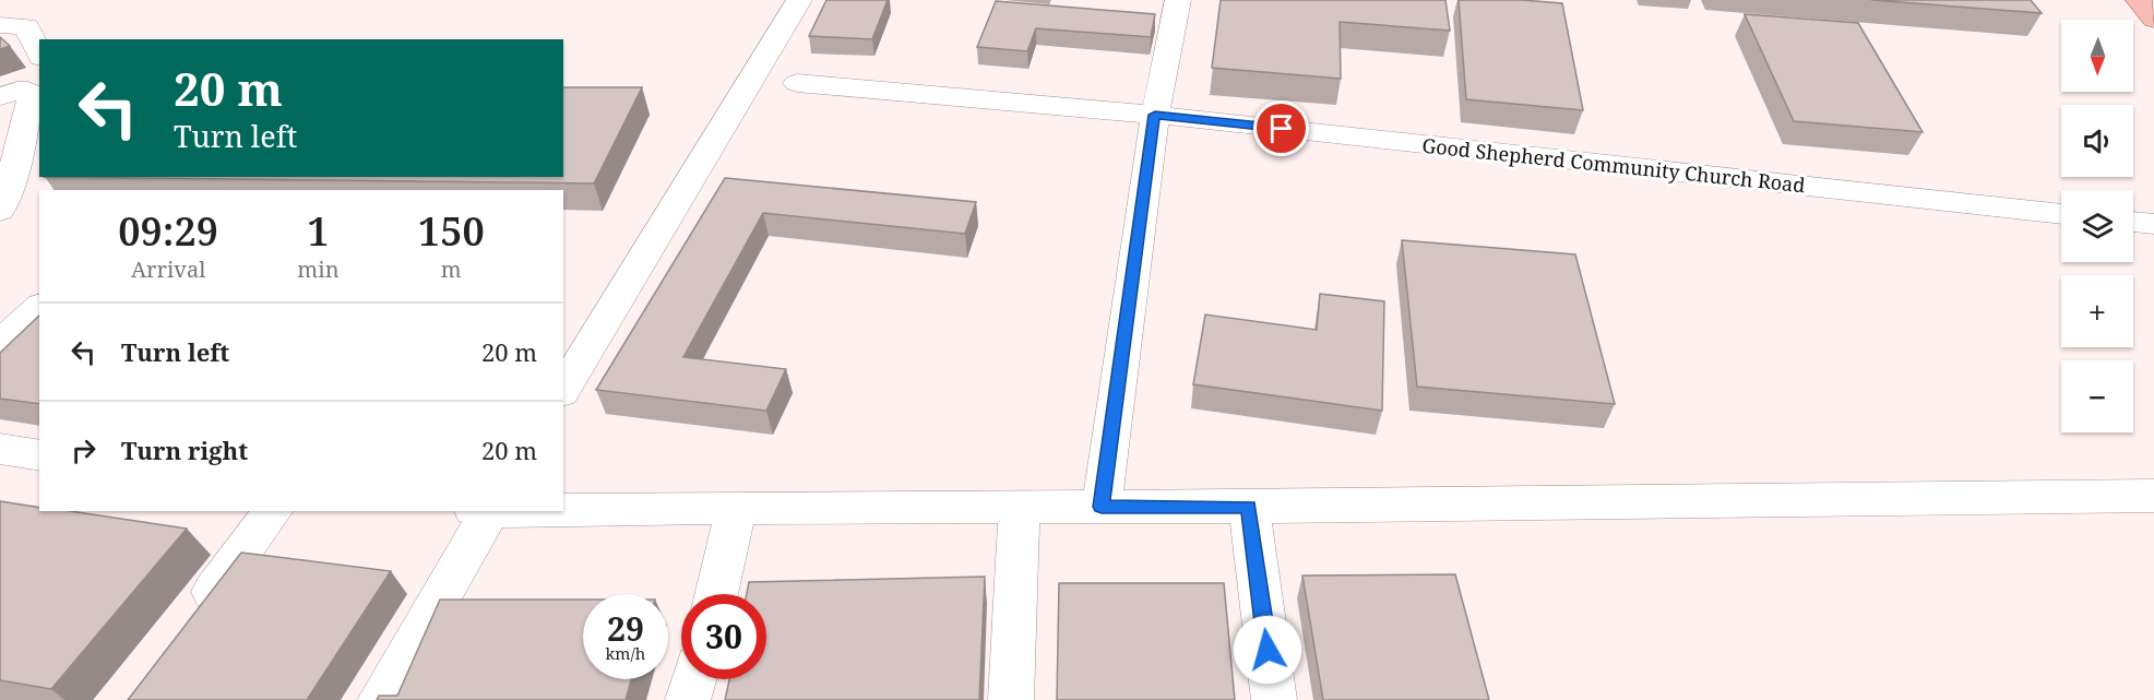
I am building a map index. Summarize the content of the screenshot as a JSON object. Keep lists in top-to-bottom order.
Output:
{
  "streets": {
    "street": ["Good Shepherd Community Church Road"]
  },
  "north": "bottom",
  "page": {
    "map_buttons": ["+", "−"],
    "turn": ["20 m", "Turn left"],
    "eta": [
      "09:29",
      "Arrival",
      "1",
      "min",
      "150",
      "m"
    ],
    "list": [
      {
        "name": "Turn left",
        "value": "20 m"
      },
      {
        "name": "Turn right",
        "value": "20 m"
      }
    ],
    "speed": "29 km/h",
    "limit": "30"
  }
}
